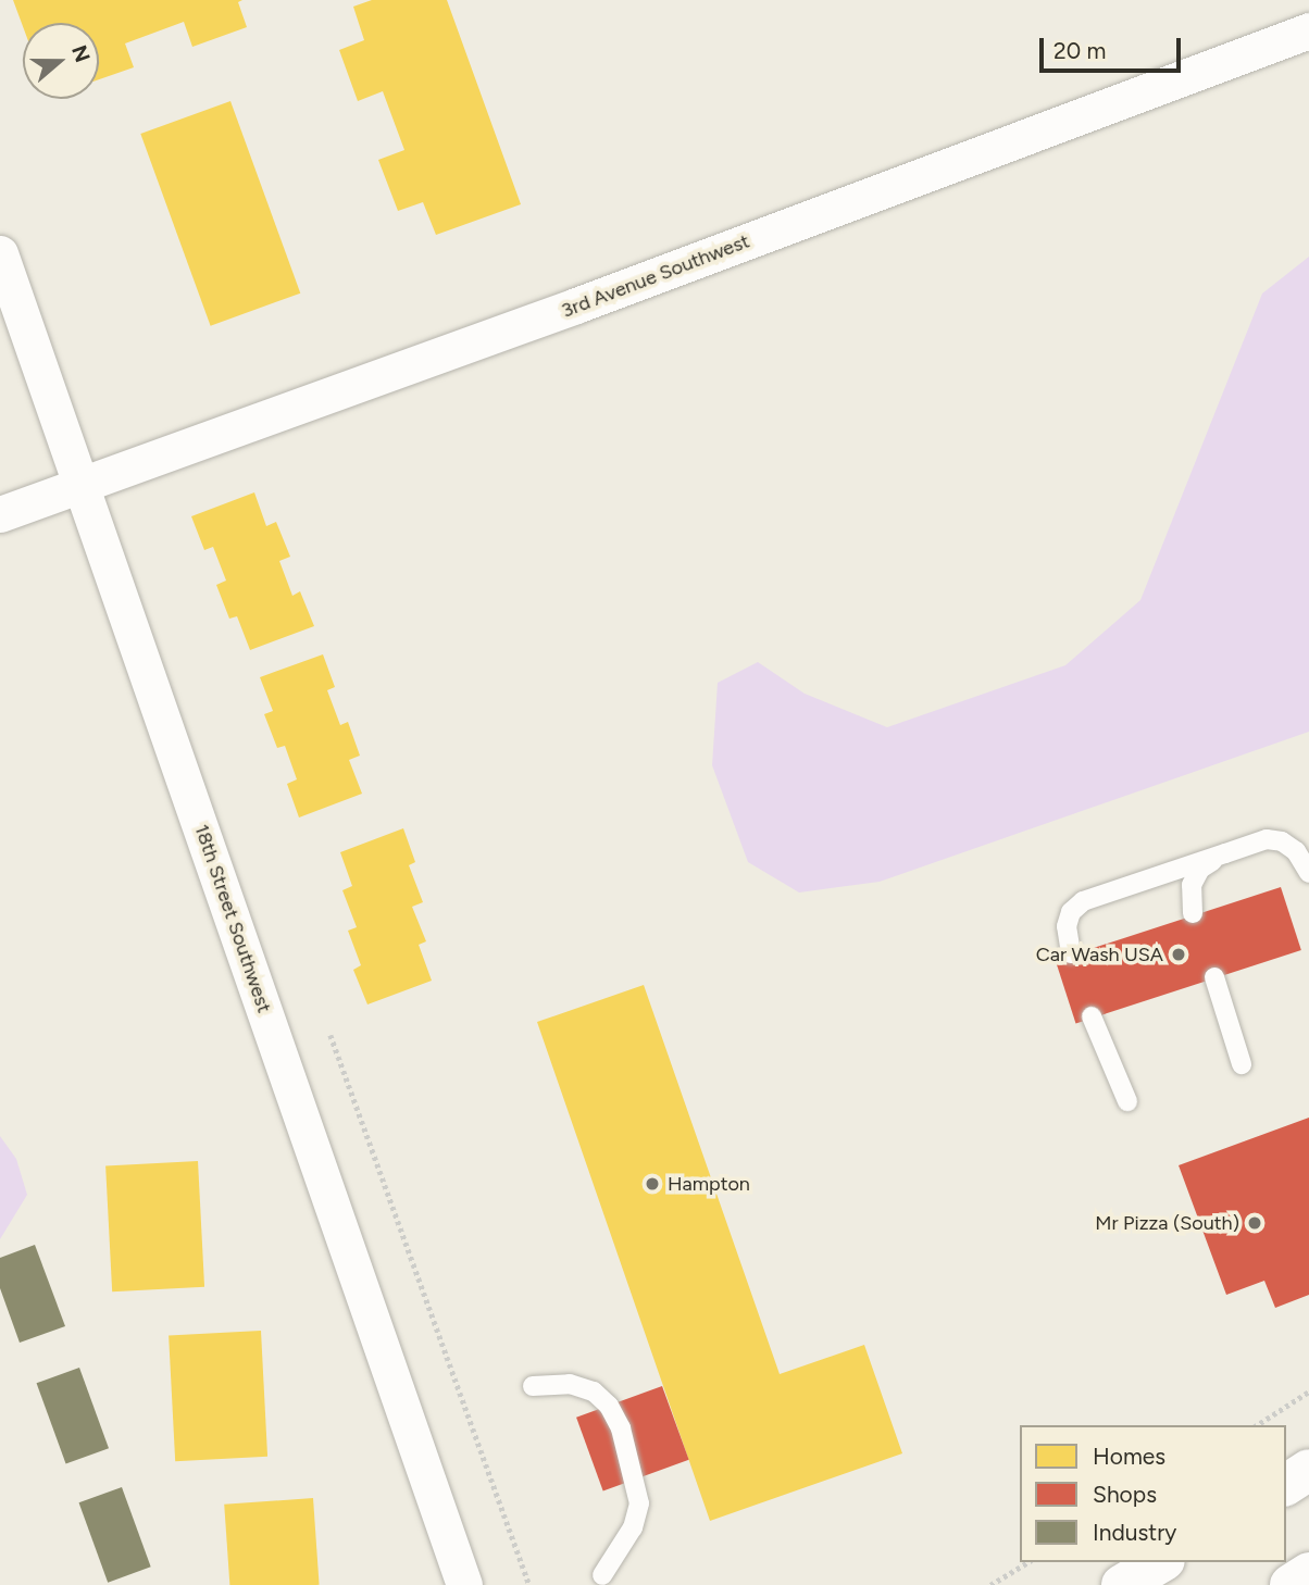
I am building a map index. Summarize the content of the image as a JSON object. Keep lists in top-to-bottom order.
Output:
{
  "streets": {
    "street": ["3rd Avenue Southwest", "18th Street Southwest"]
  },
  "crossings": [
    ["3rd Avenue Southwest", "18th Street Southwest"]
  ],
  "places": ["Car Wash USA", "Hampton", "Mr Pizza (South)"],
  "legend": ["Homes", "Shops", "Industry"],
  "scale_bar": "20 m",
  "north": "right"
}
